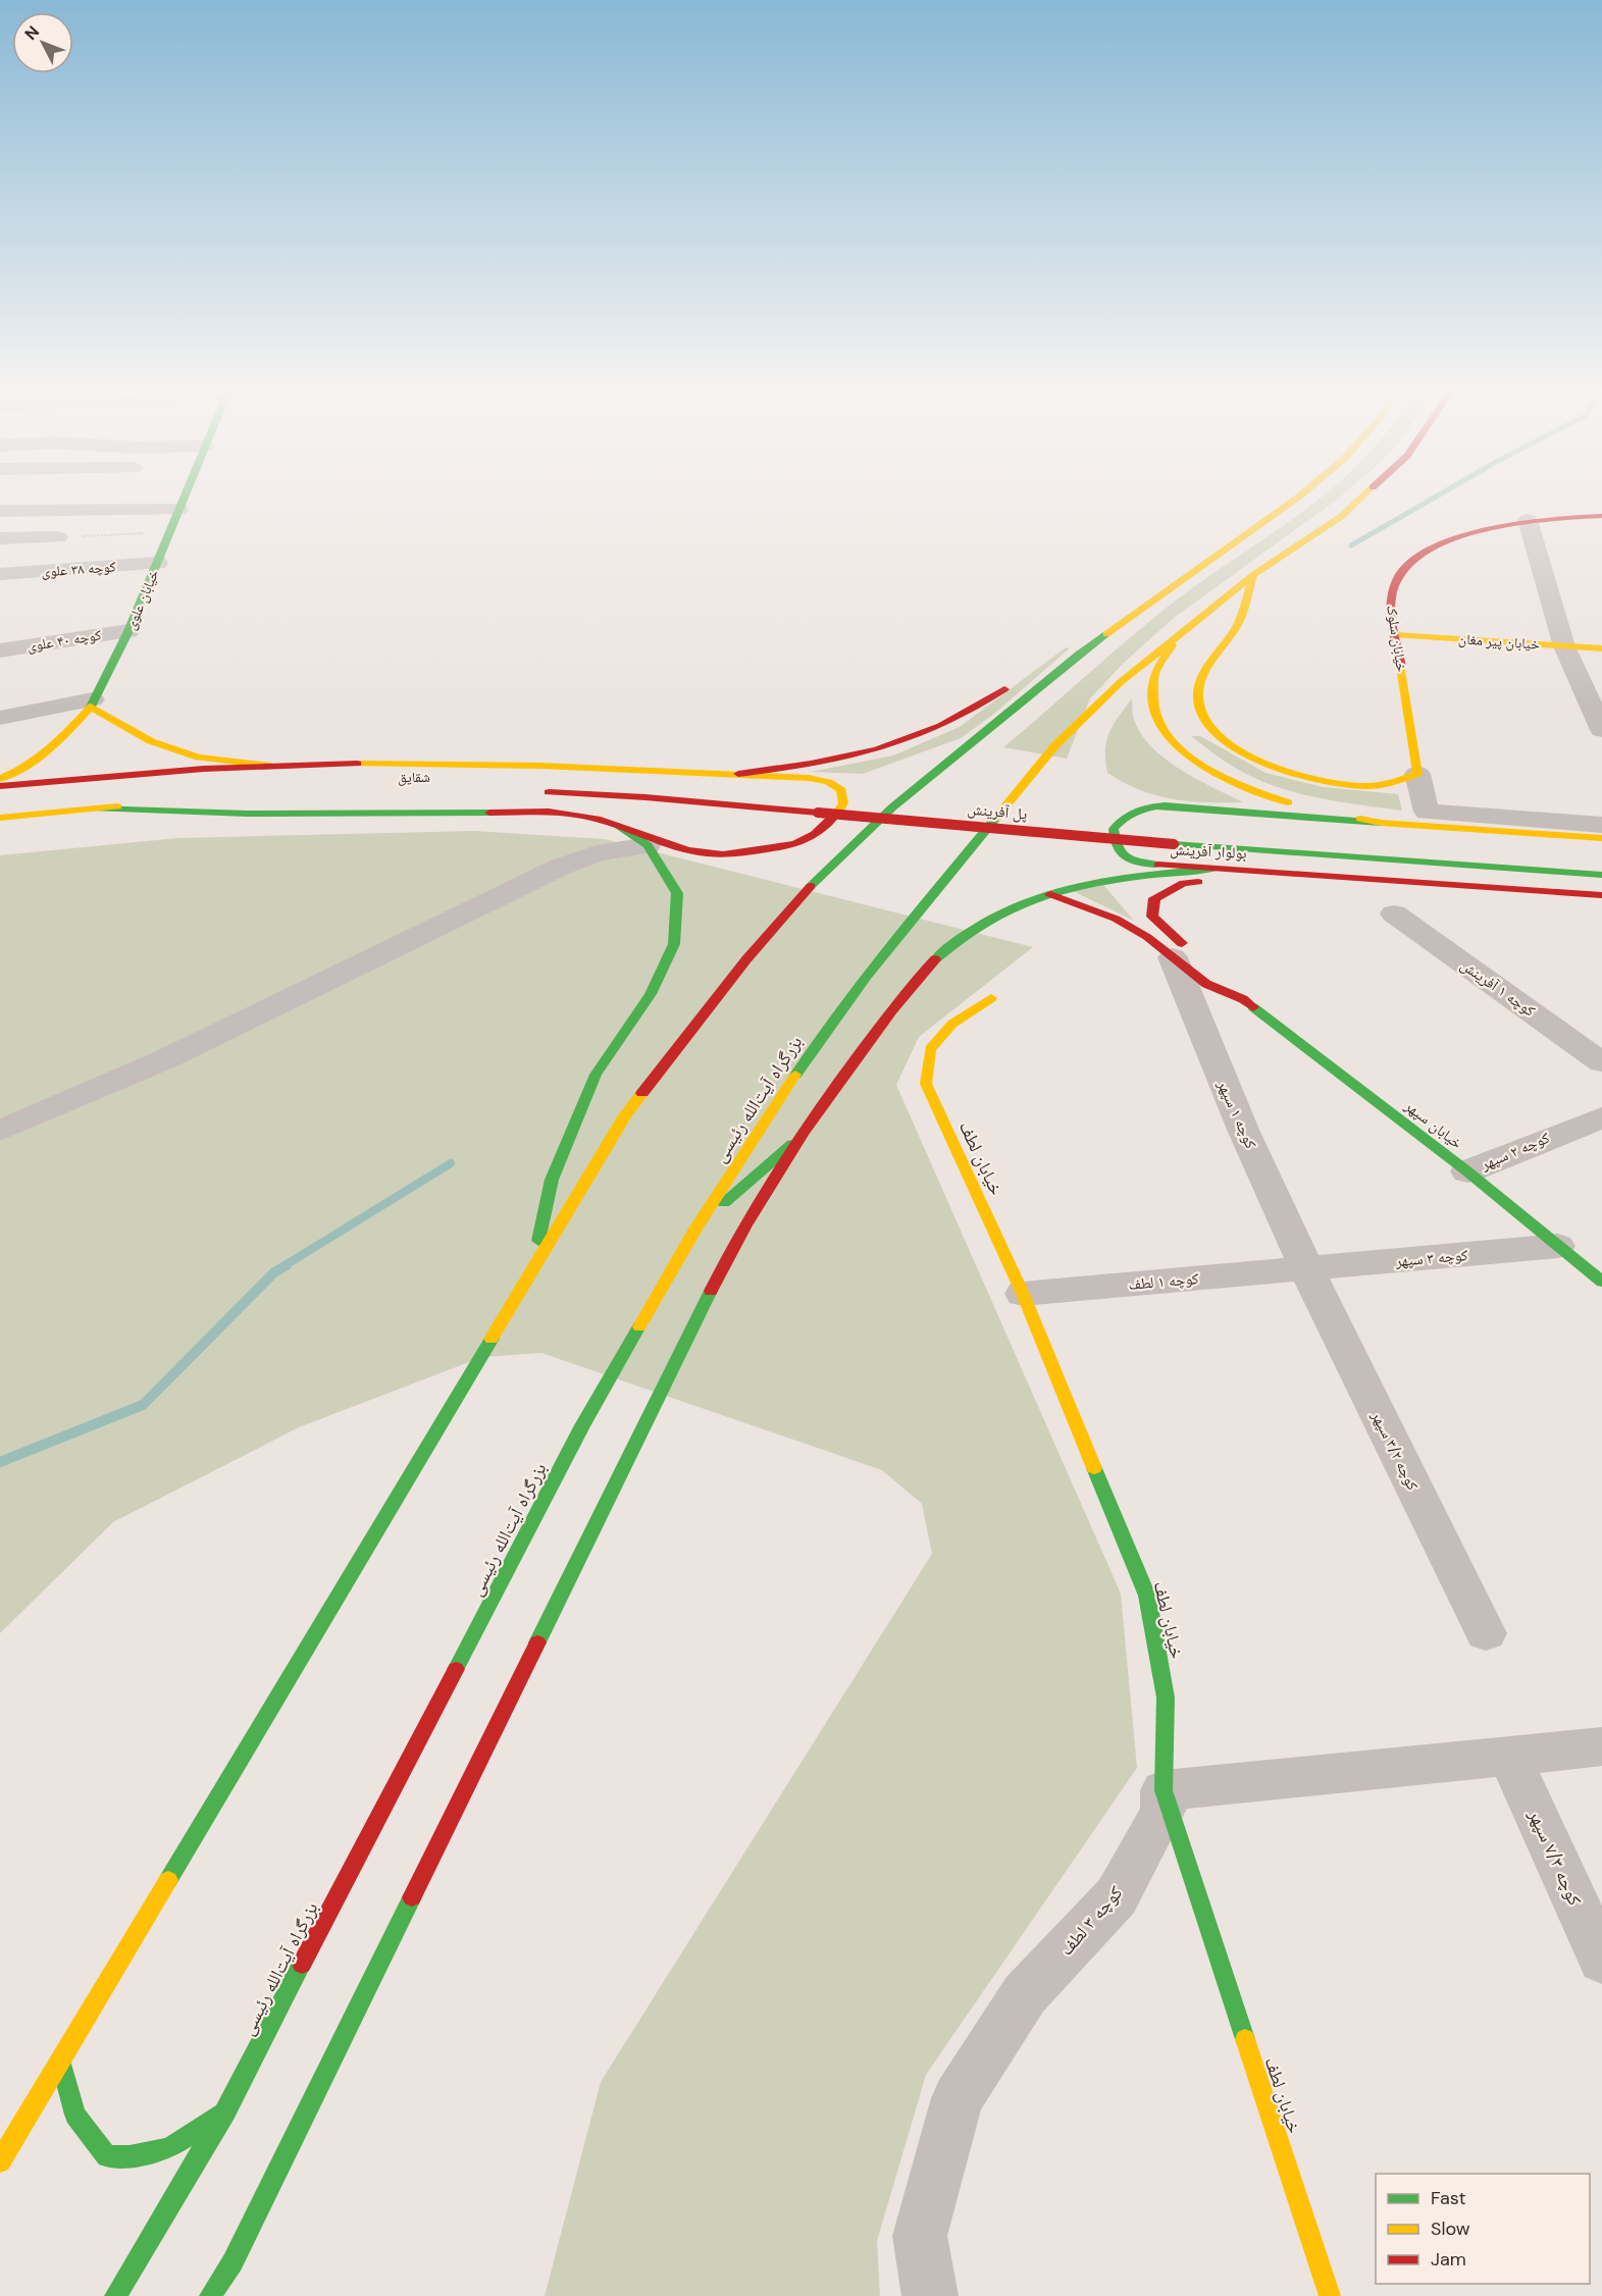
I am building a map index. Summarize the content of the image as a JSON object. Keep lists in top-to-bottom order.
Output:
{
  "streets": {
    "main road": [
      "خیابان علوی",
      "خیابان سلوک",
      "خیابان پیر مغان",
      "شقایق",
      "پل آفرینش",
      "بولوار آفرینش",
      "بزرگراه آیت‌الله رئیسی",
      "خیابان سپهر",
      "خیابان لطف"
    ],
    "street": [
      "کوچه ۳۸ علوی",
      "کوچه ۴۰ علوی",
      "کوچه ۱ آفرینش",
      "کوچه ۱ سپهر",
      "کوچه ۲ سپهر",
      "کوچه ۳ سپهر",
      "کوچه ۱ لطف",
      "کوچه ۳/۲ سپهر",
      "کوچه ۷/۳ سپهر",
      "کوچه ۳ لطف"
    ]
  },
  "crossings": [
    ["کوچه ۳۸ علوی", "خیابان علوی"],
    ["خیابان علوی", "کوچه ۴۰ علوی"],
    ["خیابان سلوک", "خیابان پیر مغان"],
    ["پل آفرینش", "بولوار آفرینش"],
    ["بولوار آفرینش", "خیابان سپهر"],
    ["کوچه ۱ سپهر", "خیابان سپهر"],
    ["کوچه ۱ سپهر", "کوچه ۳ سپهر"],
    ["کوچه ۱ سپهر", "کوچه ۱ لطف"],
    ["کوچه ۱ سپهر", "کوچه ۳/۲ سپهر"],
    ["خیابان سپهر", "کوچه ۲ سپهر"],
    ["خیابان سپهر", "کوچه ۳ سپهر"],
    ["خیابان لطف", "کوچه ۱ لطف"],
    ["خیابان لطف", "کوچه ۳ لطف"],
    ["کوچه ۳ سپهر", "کوچه ۱ لطف"],
    ["کوچه ۳ سپهر", "کوچه ۳/۲ سپهر"],
    ["کوچه ۱ لطف", "کوچه ۳/۲ سپهر"]
  ],
  "legend": ["Fast", "Slow", "Jam"],
  "north": "top left"
}
